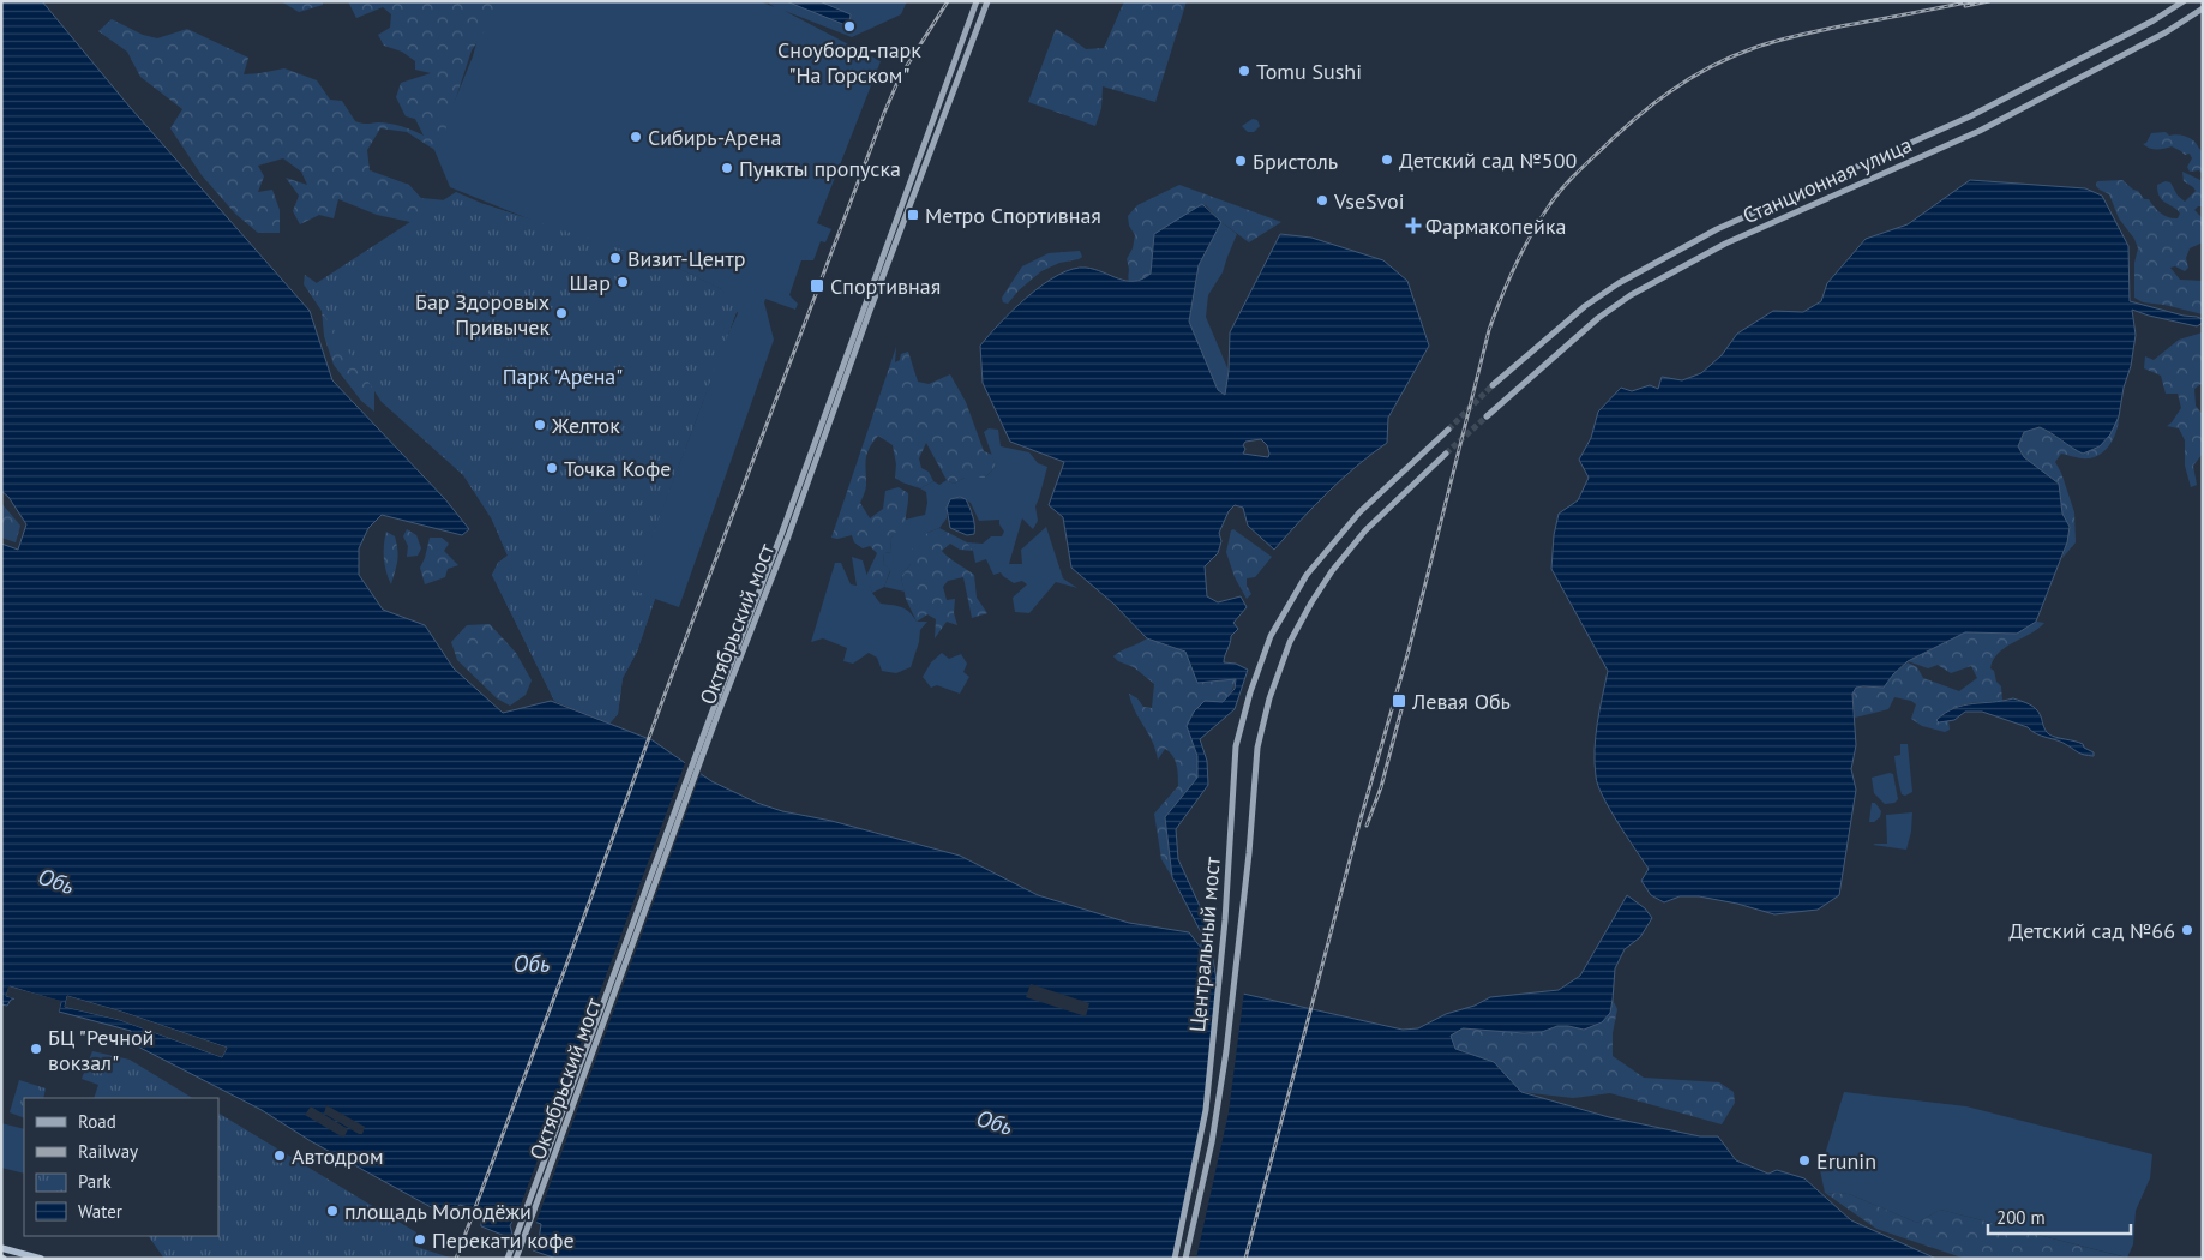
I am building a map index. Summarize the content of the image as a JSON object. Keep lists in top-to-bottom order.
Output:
{
  "streets": {
    "main road": ["Станционная улица", "Октябрьский мост", "Центральный мост"]
  },
  "water": ["Обь"],
  "parks": ["Парк \"Арена\""],
  "places": {
    "other": [
      "Сноуборд-парк \"На Горском\"",
      "Tomu Sushi",
      "Сибирь-Арена",
      "Детский сад №500",
      "Бристоль",
      "Пункты пропуска",
      "VseSvoi",
      "Визит-Центр",
      "Шар",
      "Бар Здоровых Привычек",
      "Желток",
      "Точка Кофе",
      "Детский сад №66",
      "БЦ \"Речной вокзал\"",
      "Автодром",
      "Erunin",
      "площадь Молодёжи",
      "Перекати кофе"
    ],
    "transit": ["Метро Спортивная", "Спортивная", "Левая Обь"],
    "health": ["Фармакопейка"]
  },
  "legend": [
    "Road",
    "Railway",
    "Park",
    "Water"
  ],
  "scale_bar": "200 m"
}
